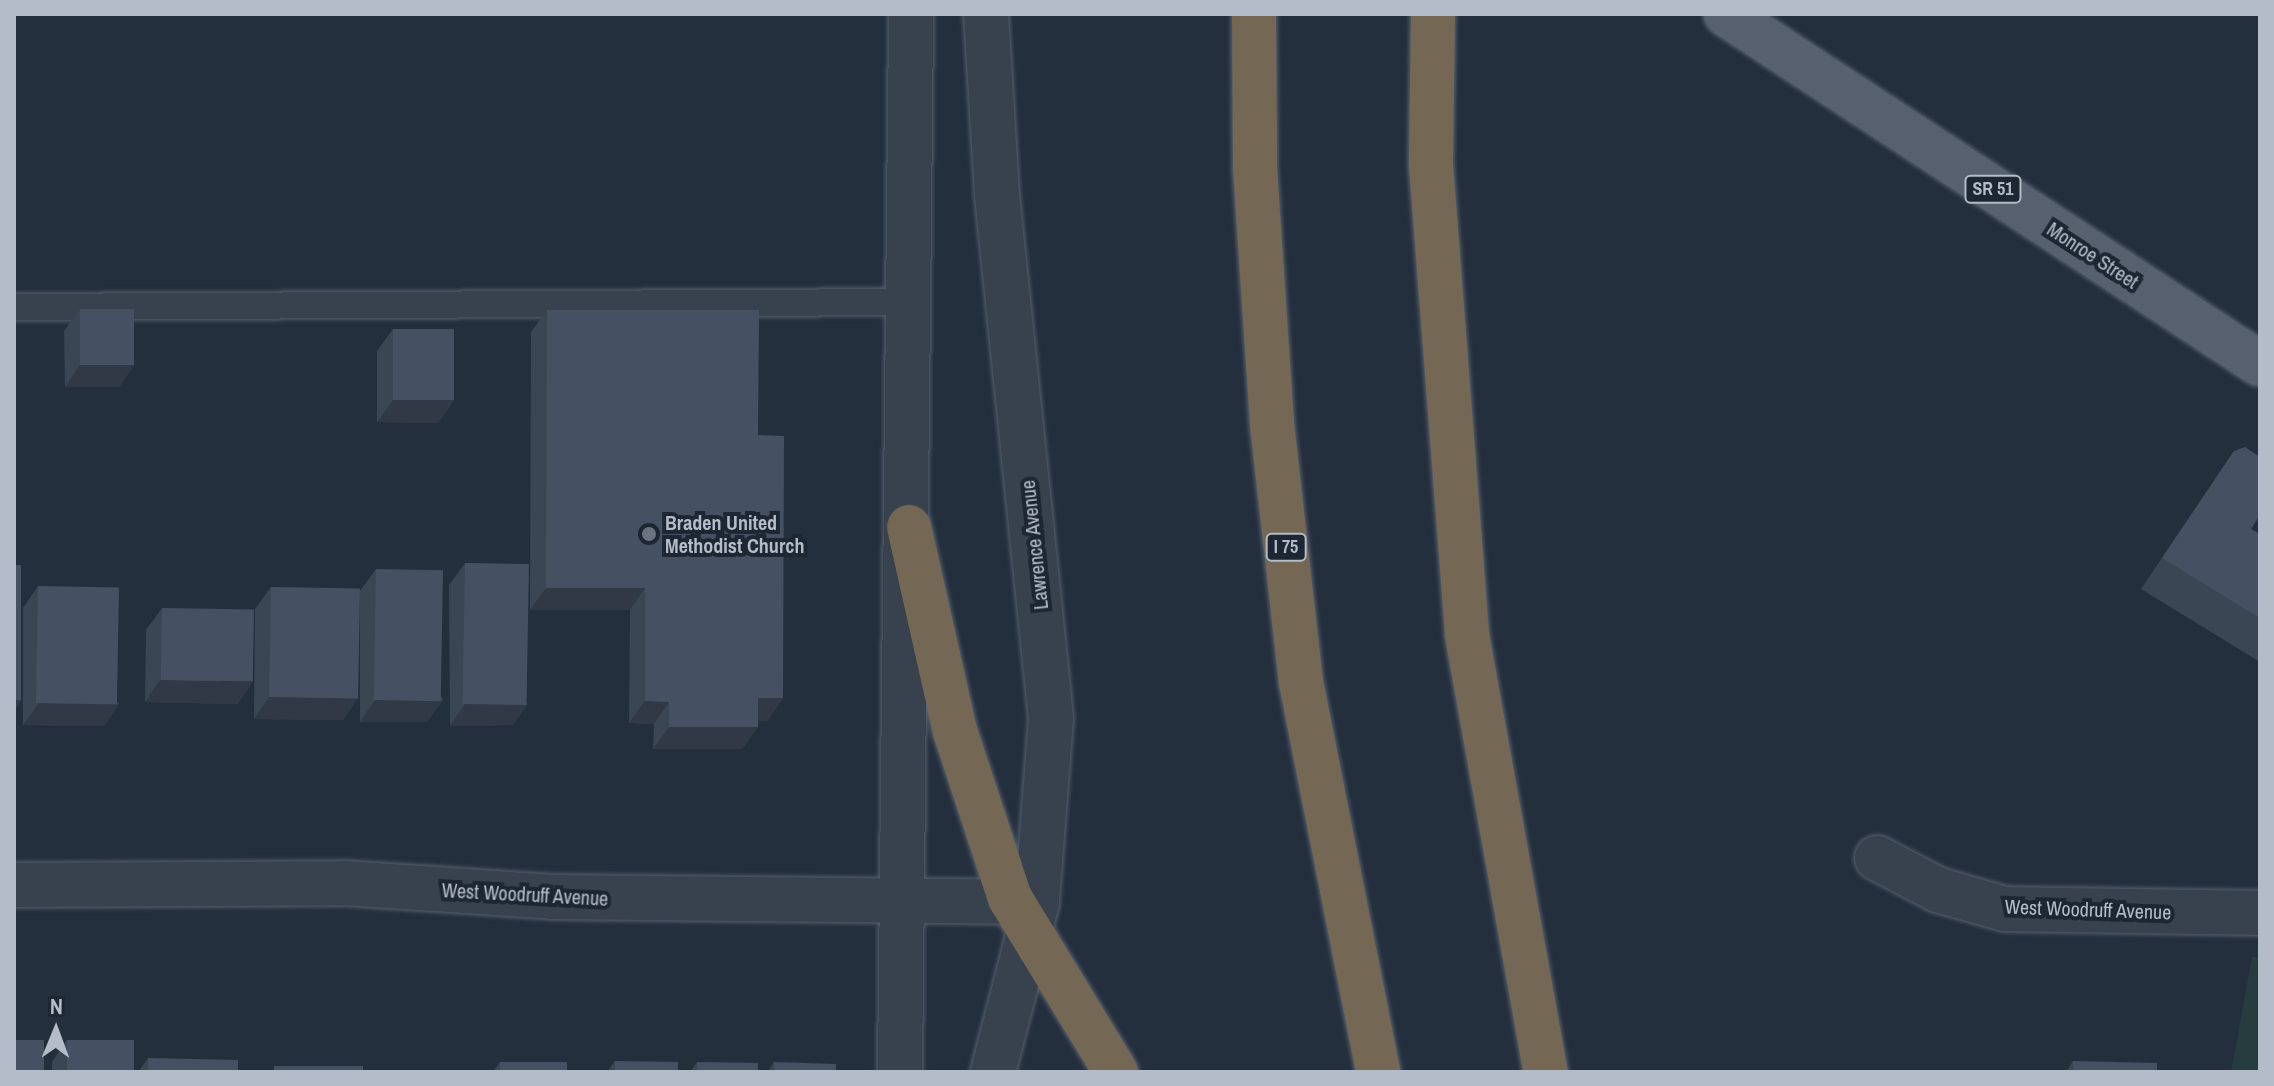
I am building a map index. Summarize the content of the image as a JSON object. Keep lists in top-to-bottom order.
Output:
{
  "streets": {
    "highway": ["I 75"],
    "main road": ["SR 51", "Monroe Street"],
    "street": ["Lawrence Avenue", "West Woodruff Avenue"]
  },
  "crossings": [
    ["Lawrence Avenue", "West Woodruff Avenue"]
  ],
  "places": ["Braden United Methodist Church"],
  "north": "top"
}
